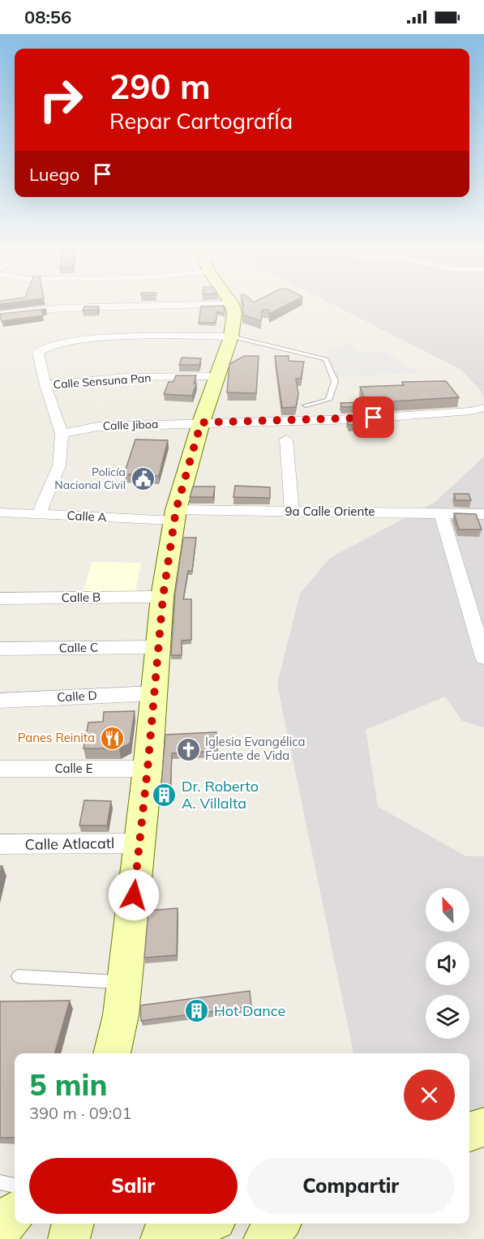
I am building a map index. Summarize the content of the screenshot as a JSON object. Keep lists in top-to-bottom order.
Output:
{
  "streets": {
    "street": [
      "Calle Sensuna Pan",
      "Calle Jiboa",
      "9a Calle Oriente",
      "Calle A",
      "Calle B",
      "Calle C",
      "Calle D",
      "Calle E",
      "Calle Atlacatl"
    ]
  },
  "crossings": [
    ["9a Calle Oriente", "Calle A"]
  ],
  "places": {
    "public building": ["Policía Nacional Civil"],
    "restaurant": ["Panes Reinita"],
    "church": ["Iglesia Evangélica Fuente de Vida"],
    "building": ["Dr. Roberto A. Villalta", "Hot Dance"]
  },
  "north": "top left",
  "page": {
    "status": "08:56",
    "turn": ["290 m", "Repar CartografÍa"],
    "then": "Luego",
    "heading": ["5 min", "390 m · 09:01"],
    "buttons": ["Salir", "Compartir"]
  }
}
